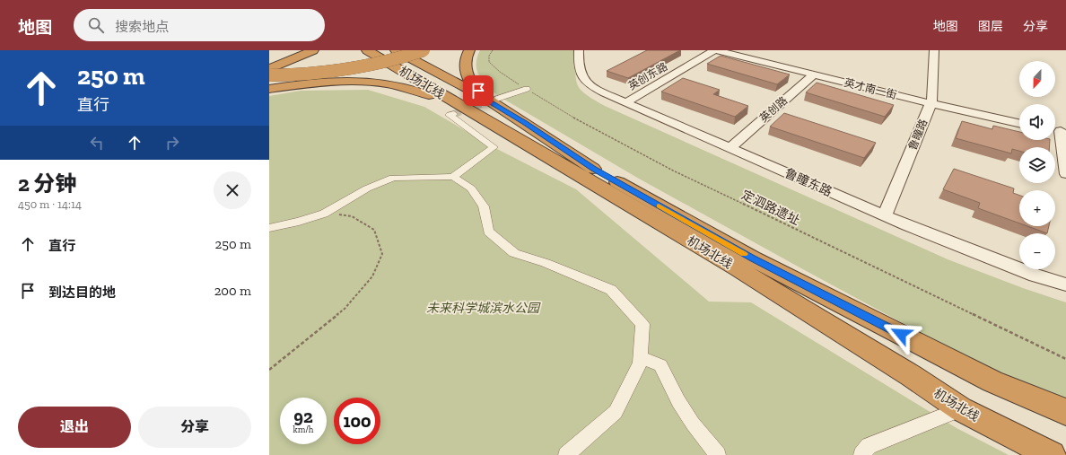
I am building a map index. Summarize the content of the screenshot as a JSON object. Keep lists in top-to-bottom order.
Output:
{
  "streets": {
    "highway": ["机场北线"],
    "main road": [
      "英创东路",
      "英才南一街",
      "英创路",
      "鲁瞳路",
      "鲁瞳东路"
    ],
    "path": ["定泗路遗址"]
  },
  "crossings": [
    ["英创东路", "英才南一街"],
    ["英创东路", "鲁瞳东路"],
    ["英才南一街", "英创路"],
    ["英才南一街", "鲁瞳路"],
    ["英创路", "鲁瞳东路"],
    ["鲁瞳路", "鲁瞳东路"]
  ],
  "parks": ["未来科学城滨水公园"],
  "north": "bottom",
  "page": {
    "header": "地图",
    "search": "搜索地点",
    "nav": ["地图", "图层", "分享"],
    "turn": ["250 m", "直行"],
    "map_buttons": ["+", "−"],
    "heading": ["2 分钟", "450 m · 14:14"],
    "list": [
      {
        "name": "直行",
        "value": "250 m"
      },
      {
        "name": "到达目的地",
        "value": "200 m"
      }
    ],
    "speed": "92 km/h",
    "limit": "100",
    "buttons": ["退出", "分享"]
  }
}
